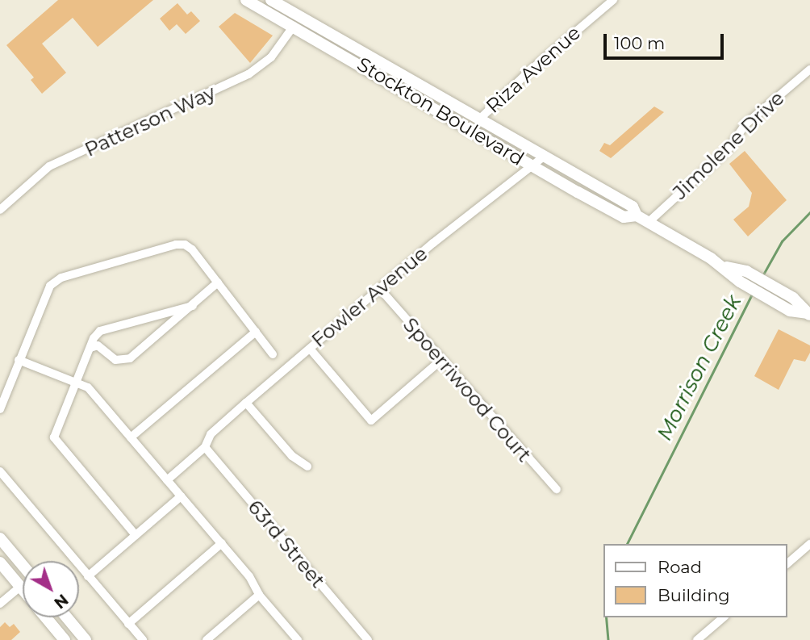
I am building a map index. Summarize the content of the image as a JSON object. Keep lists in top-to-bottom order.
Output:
{
  "streets": {
    "main road": ["Stockton Boulevard"],
    "street": [
      "Riza Avenue",
      "Patterson Way",
      "Jimolene Drive",
      "Fowler Avenue",
      "Spoerriwood Court",
      "63rd Street"
    ]
  },
  "crossings": [
    ["Riza Avenue", "Stockton Boulevard"],
    ["Stockton Boulevard", "Patterson Way"],
    ["Stockton Boulevard", "Jimolene Drive"],
    ["Stockton Boulevard", "Fowler Avenue"],
    ["Fowler Avenue", "Spoerriwood Court"],
    ["Fowler Avenue", "63rd Street"]
  ],
  "water": ["Morrison Creek"],
  "legend": ["Road", "Building"],
  "scale_bar": "100 m",
  "north": "bottom right"
}
